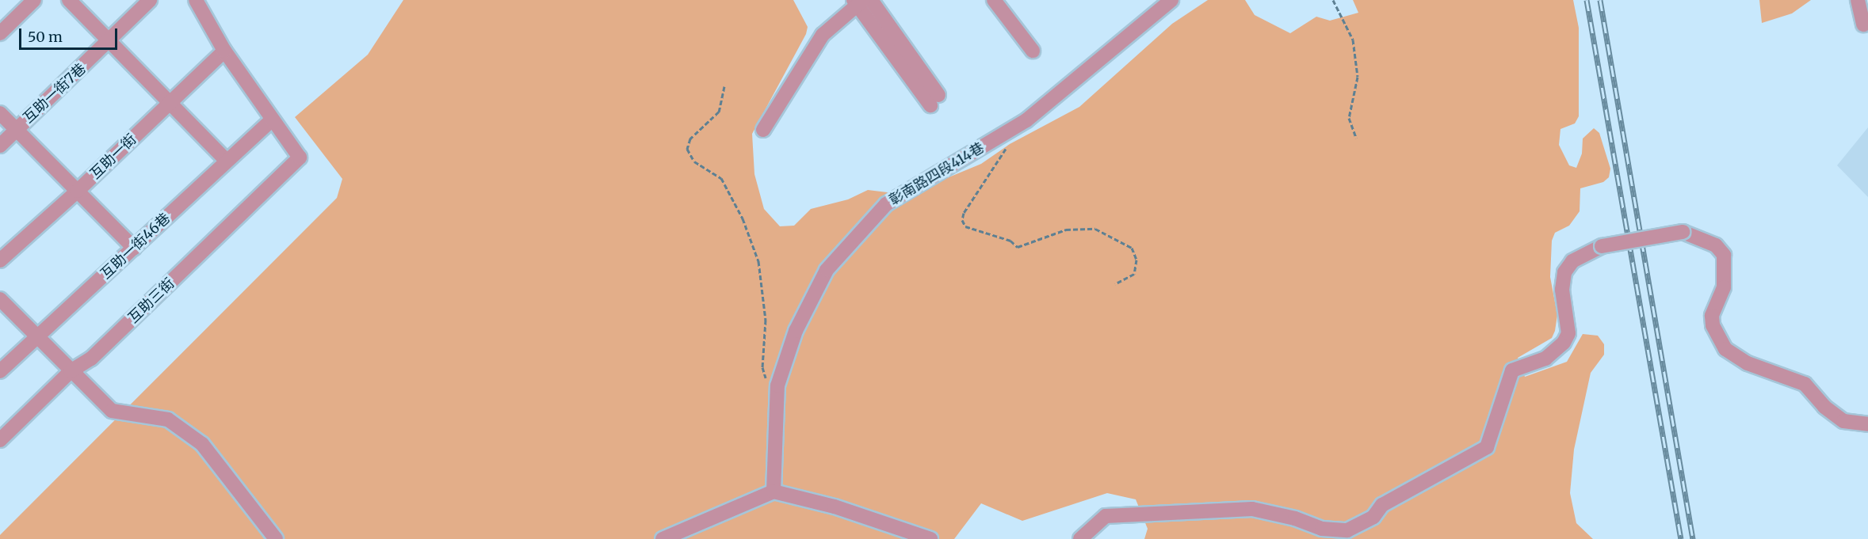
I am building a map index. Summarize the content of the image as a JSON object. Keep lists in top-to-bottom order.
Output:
{
  "streets": {
    "street": [
      "互助一街7巷",
      "互助一街",
      "彰南路四段414巷",
      "互助一街46巷",
      "互助三街"
    ]
  },
  "crossings": [
    ["互助一街46巷", "互助三街"]
  ],
  "scale_bar": "50 m"
}
